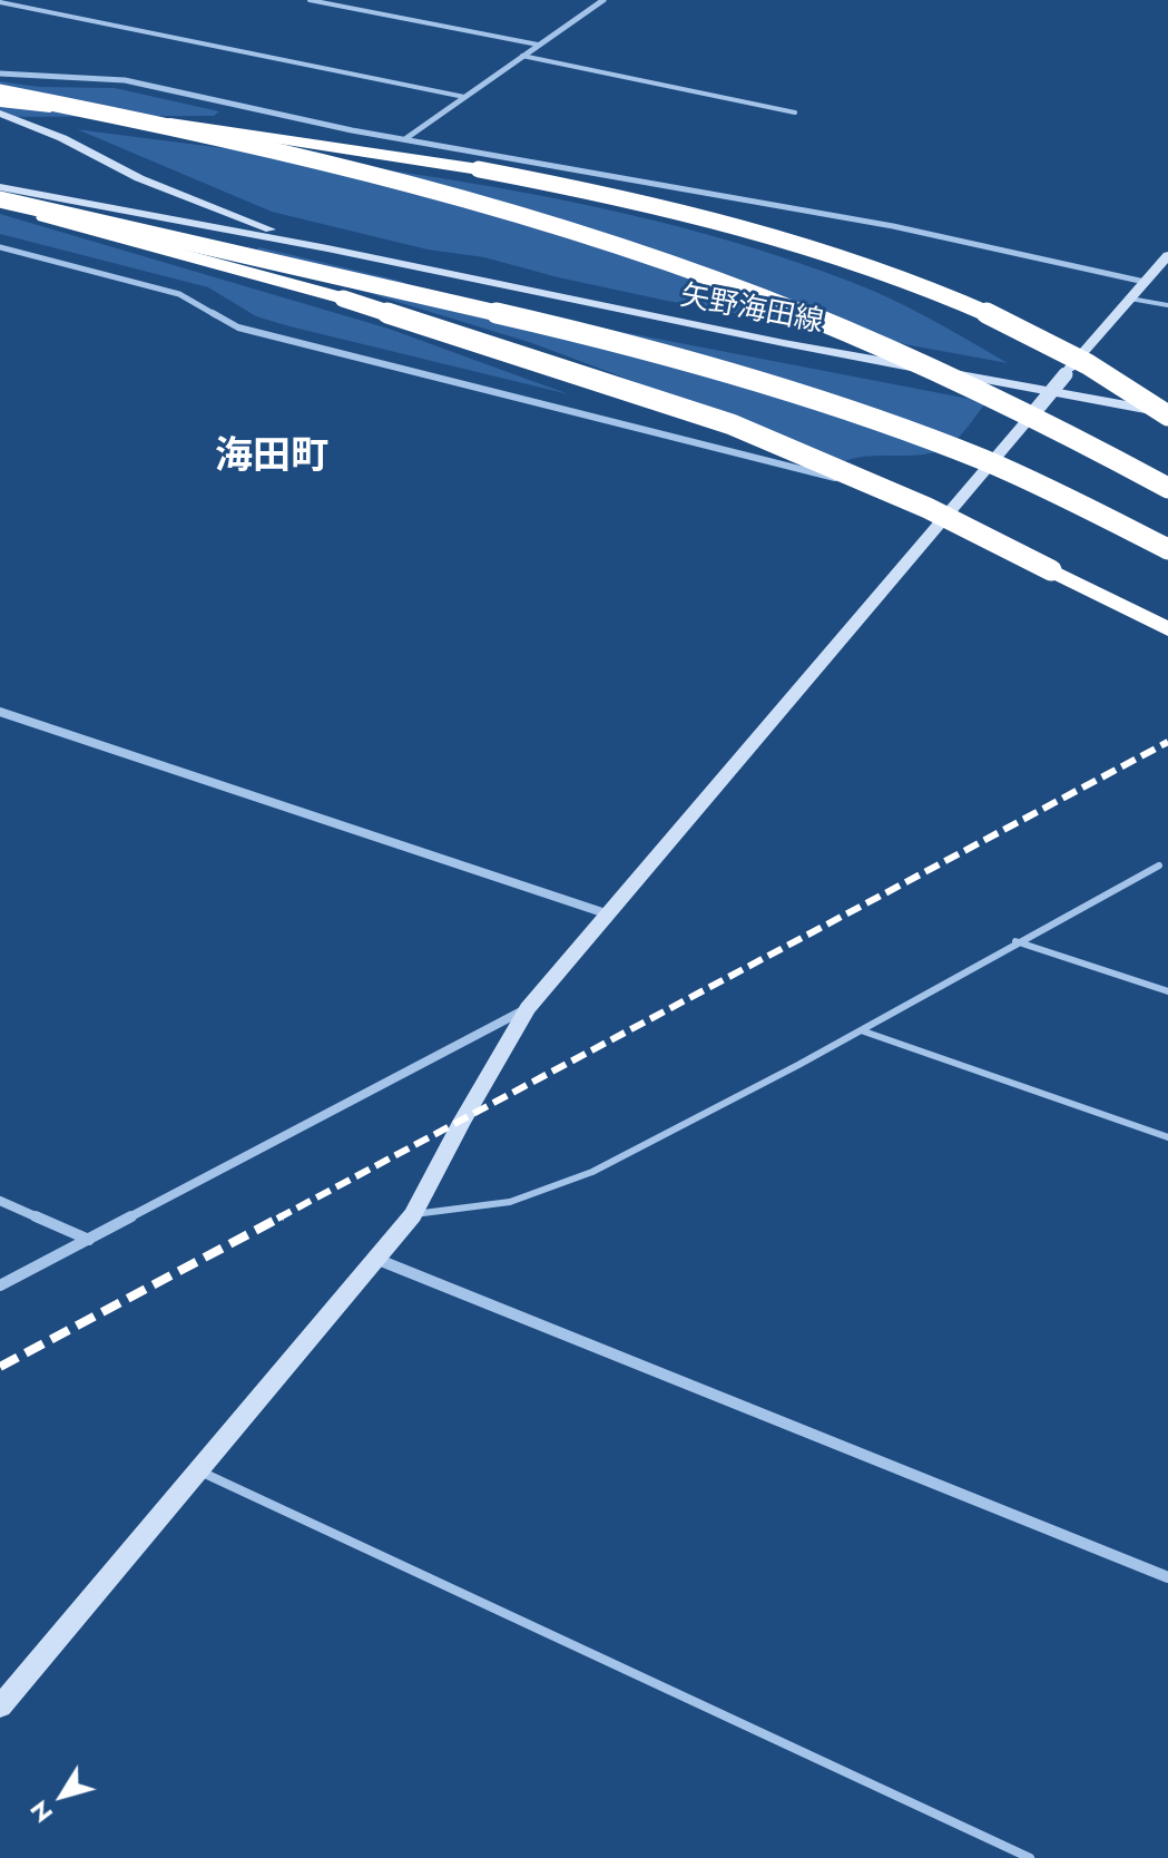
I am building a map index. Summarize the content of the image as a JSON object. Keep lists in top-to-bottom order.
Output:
{
  "streets": {
    "street": ["矢野海田線"]
  },
  "districts": ["海田町"],
  "north": "bottom left"
}
